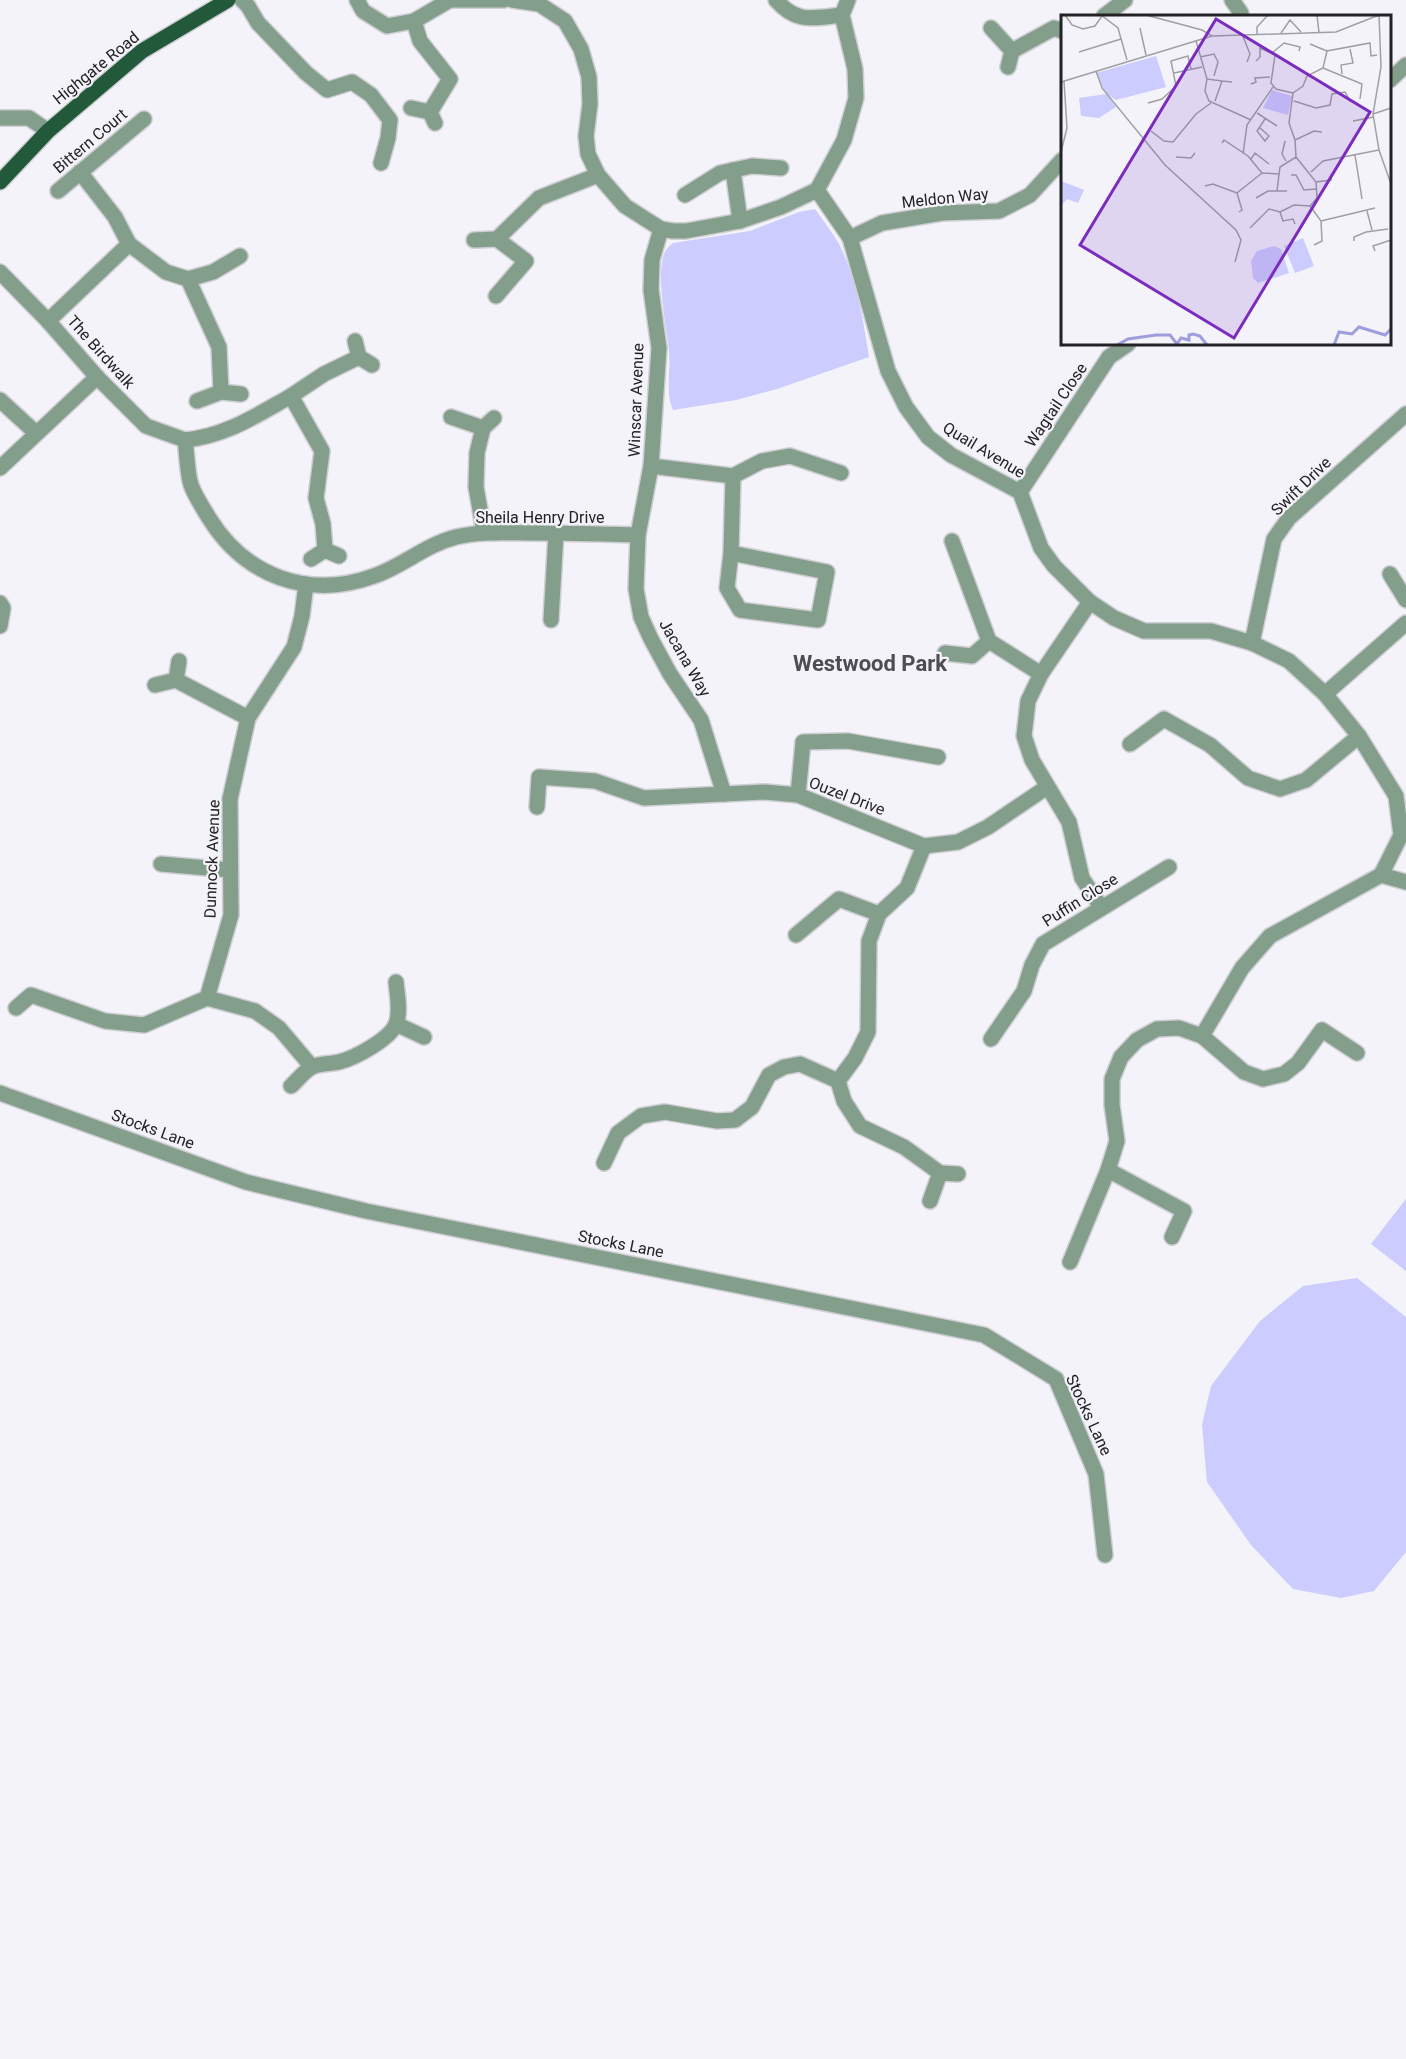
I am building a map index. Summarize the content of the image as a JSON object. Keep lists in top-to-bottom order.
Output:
{
  "streets": {
    "main road": ["Highgate Road"],
    "street": [
      "Bittern Court",
      "Meldon Way",
      "The Birdwalk",
      "Winscar Avenue",
      "Wagtail Close",
      "Quail Avenue",
      "Swift Drive",
      "Sheila Henry Drive",
      "Jacana Way",
      "Ouzel Drive",
      "Dunnock Avenue",
      "Puffin Close",
      "Stocks Lane"
    ]
  },
  "crossings": [
    ["Meldon Way", "Quail Avenue"],
    ["The Birdwalk", "Sheila Henry Drive"],
    ["Winscar Avenue", "Sheila Henry Drive"],
    ["Winscar Avenue", "Jacana Way"],
    ["Wagtail Close", "Quail Avenue"],
    ["Quail Avenue", "Swift Drive"],
    ["Sheila Henry Drive", "Jacana Way"],
    ["Sheila Henry Drive", "Dunnock Avenue"],
    ["Jacana Way", "Ouzel Drive"]
  ],
  "districts": ["Westwood Park"]
}
